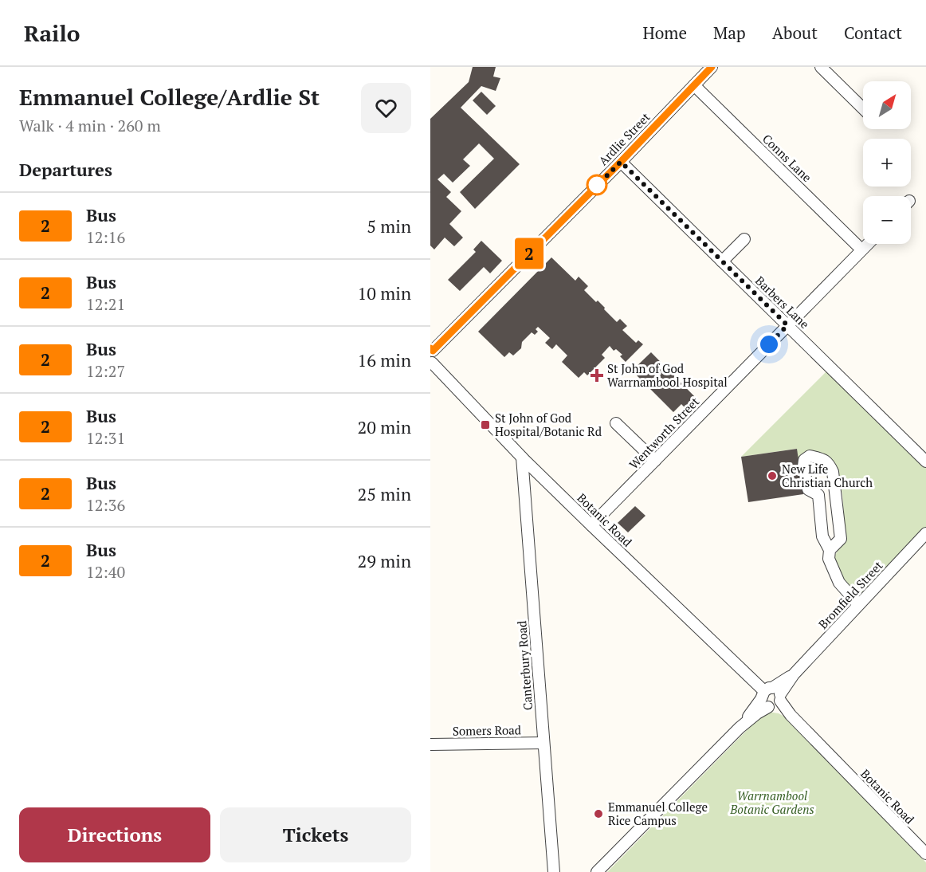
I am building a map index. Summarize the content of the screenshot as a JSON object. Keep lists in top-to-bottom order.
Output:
{
  "streets": {
    "street": [
      "Ardlie Street",
      "Conns Lane",
      "Barbers Lane",
      "Wentworth Street",
      "Botanic Road",
      "Bromfield Street",
      "Canterbury Road",
      "Somers Road"
    ]
  },
  "crossings": [
    ["Ardlie Street", "Conns Lane"],
    ["Ardlie Street", "Barbers Lane"],
    ["Conns Lane", "Wentworth Street"],
    ["Barbers Lane", "Wentworth Street"],
    ["Wentworth Street", "Botanic Road"],
    ["Botanic Road", "Bromfield Street"],
    ["Botanic Road", "Canterbury Road"],
    ["Canterbury Road", "Somers Road"]
  ],
  "parks": ["Warrnambool Botanic Gardens"],
  "places": {
    "health": ["St John of God Warrnambool Hospital"],
    "transit": ["St John of God Hospital/Botanic Rd"],
    "other": ["New Life Christian Church", "Emmanuel College Rice Campus"]
  },
  "lines": ["bus line 2"],
  "north": "top right",
  "page": {
    "header": "Railo",
    "nav": [
      "Home",
      "Map",
      "About",
      "Contact"
    ],
    "heading": [
      ["Emmanuel College/Ardlie St", "Walk · 4 min · 260 m"],
      "Departures"
    ],
    "on_map": "2",
    "map_buttons": ["+", "−"],
    "list": [
      {
        "mark": "2",
        "name": "Bus",
        "note": "12:16",
        "value": "5 min"
      },
      {
        "mark": "2",
        "name": "Bus",
        "note": "12:21",
        "value": "10 min"
      },
      {
        "mark": "2",
        "name": "Bus",
        "note": "12:27",
        "value": "16 min"
      },
      {
        "mark": "2",
        "name": "Bus",
        "note": "12:31",
        "value": "20 min"
      },
      {
        "mark": "2",
        "name": "Bus",
        "note": "12:36",
        "value": "25 min"
      },
      {
        "mark": "2",
        "name": "Bus",
        "note": "12:40",
        "value": "29 min"
      }
    ],
    "buttons": ["Directions", "Tickets"]
  }
}
